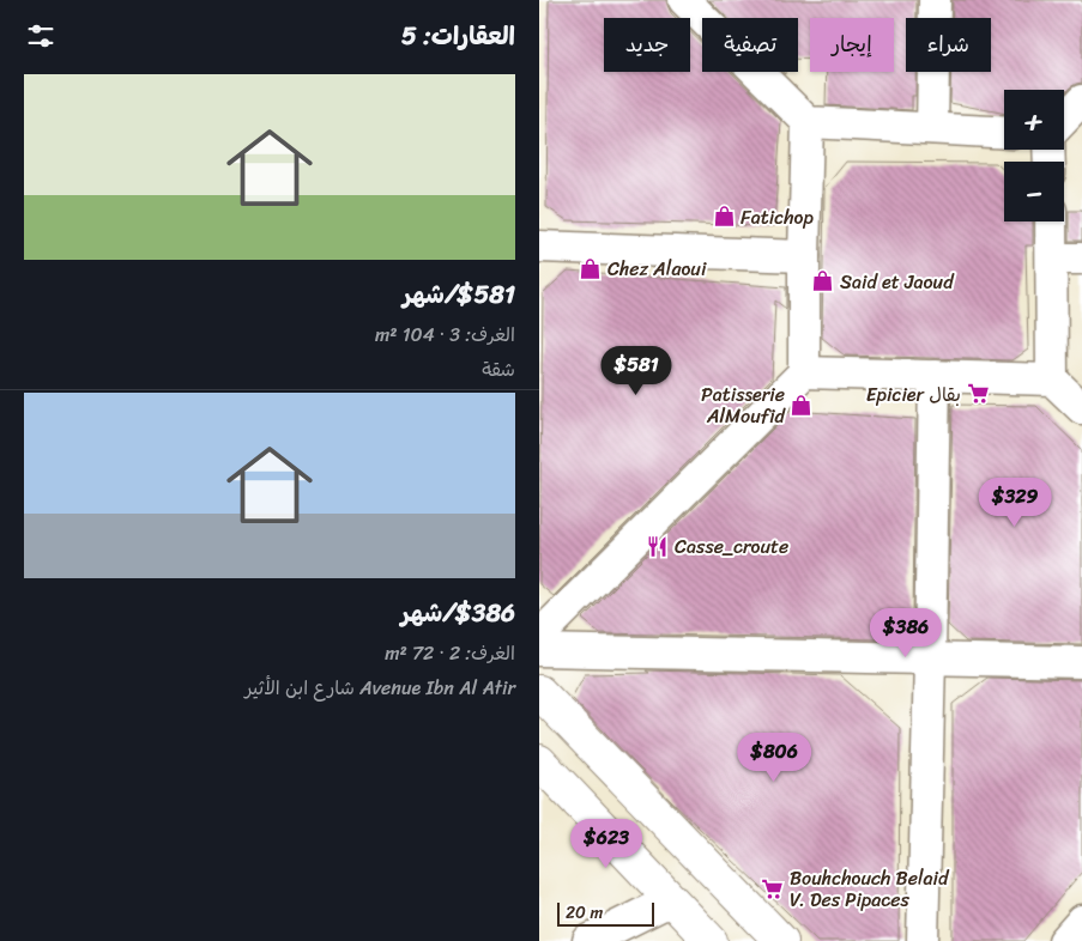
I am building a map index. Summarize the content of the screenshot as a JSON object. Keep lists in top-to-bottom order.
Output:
{
  "places": {
    "shop": [
      "Fatichop",
      "Chez Alaoui",
      "Said et Jaoud",
      "Patisserie AlMoufid"
    ],
    "supermarket": ["Epicier بقال", "Bouhchouch Belaid V. Des Pipaces"],
    "restaurant": ["Casse_croute"]
  },
  "scale_bar": "20 m",
  "page": {
    "heading": "العقارات: 5",
    "chip": [
      "شراء",
      "إيجار",
      "تصفية",
      "جديد"
    ],
    "list": [
      {
        "name": "$581/شهر",
        "note": "الغرف: 3 · 104 m² · شقة"
      },
      {
        "name": "$386/شهر",
        "note": "الغرف: 2 · 72 m² · Avenue Ibn Al Atir شارع ابن الأثير"
      }
    ],
    "map_buttons": ["+", "−"],
    "price": [
      "$581",
      "$329",
      "$386",
      "$806",
      "$623"
    ],
    "scale": "20 m"
  }
}
